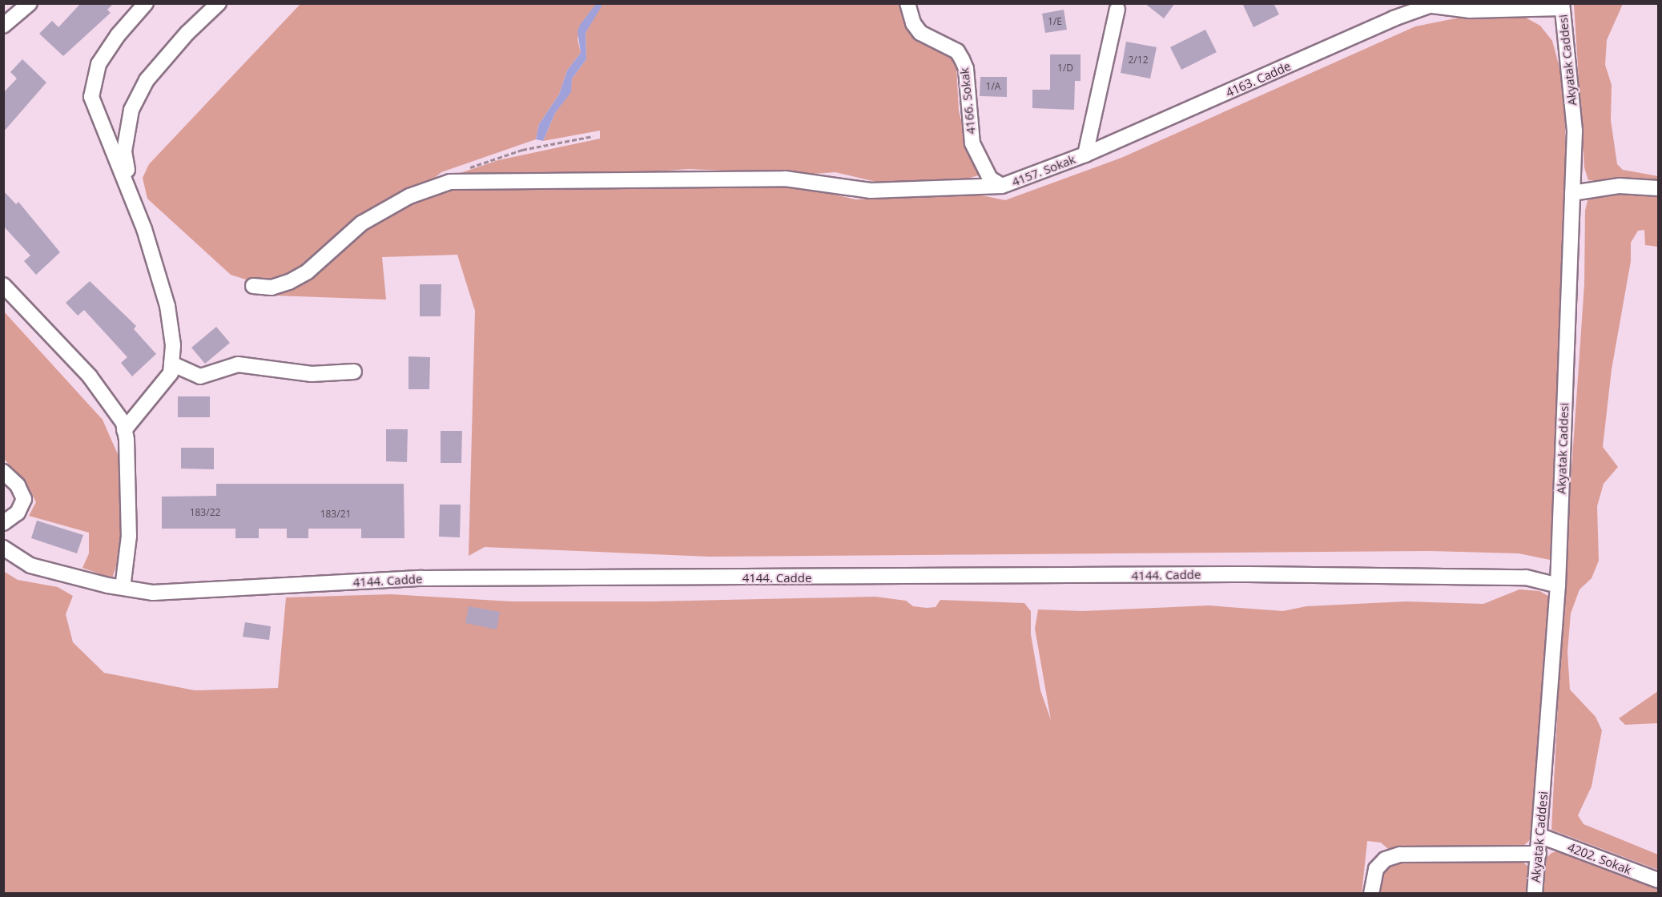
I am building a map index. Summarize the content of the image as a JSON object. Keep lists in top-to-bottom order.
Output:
{
  "streets": {
    "street": [
      "Akyatak Caddesi",
      "4163. Cadde",
      "4166. Sokak",
      "4157. Sokak",
      "4144. Cadde",
      "4202. Sokak"
    ]
  },
  "crossings": [
    ["Akyatak Caddesi", "4163. Cadde"],
    ["Akyatak Caddesi", "4144. Cadde"],
    ["Akyatak Caddesi", "4202. Sokak"],
    ["4163. Cadde", "4157. Sokak"],
    ["4166. Sokak", "4157. Sokak"]
  ],
  "house_numbers": [
    "1/E",
    "2/12",
    "1/D",
    "1/A",
    "183/22",
    "183/21"
  ]
}
